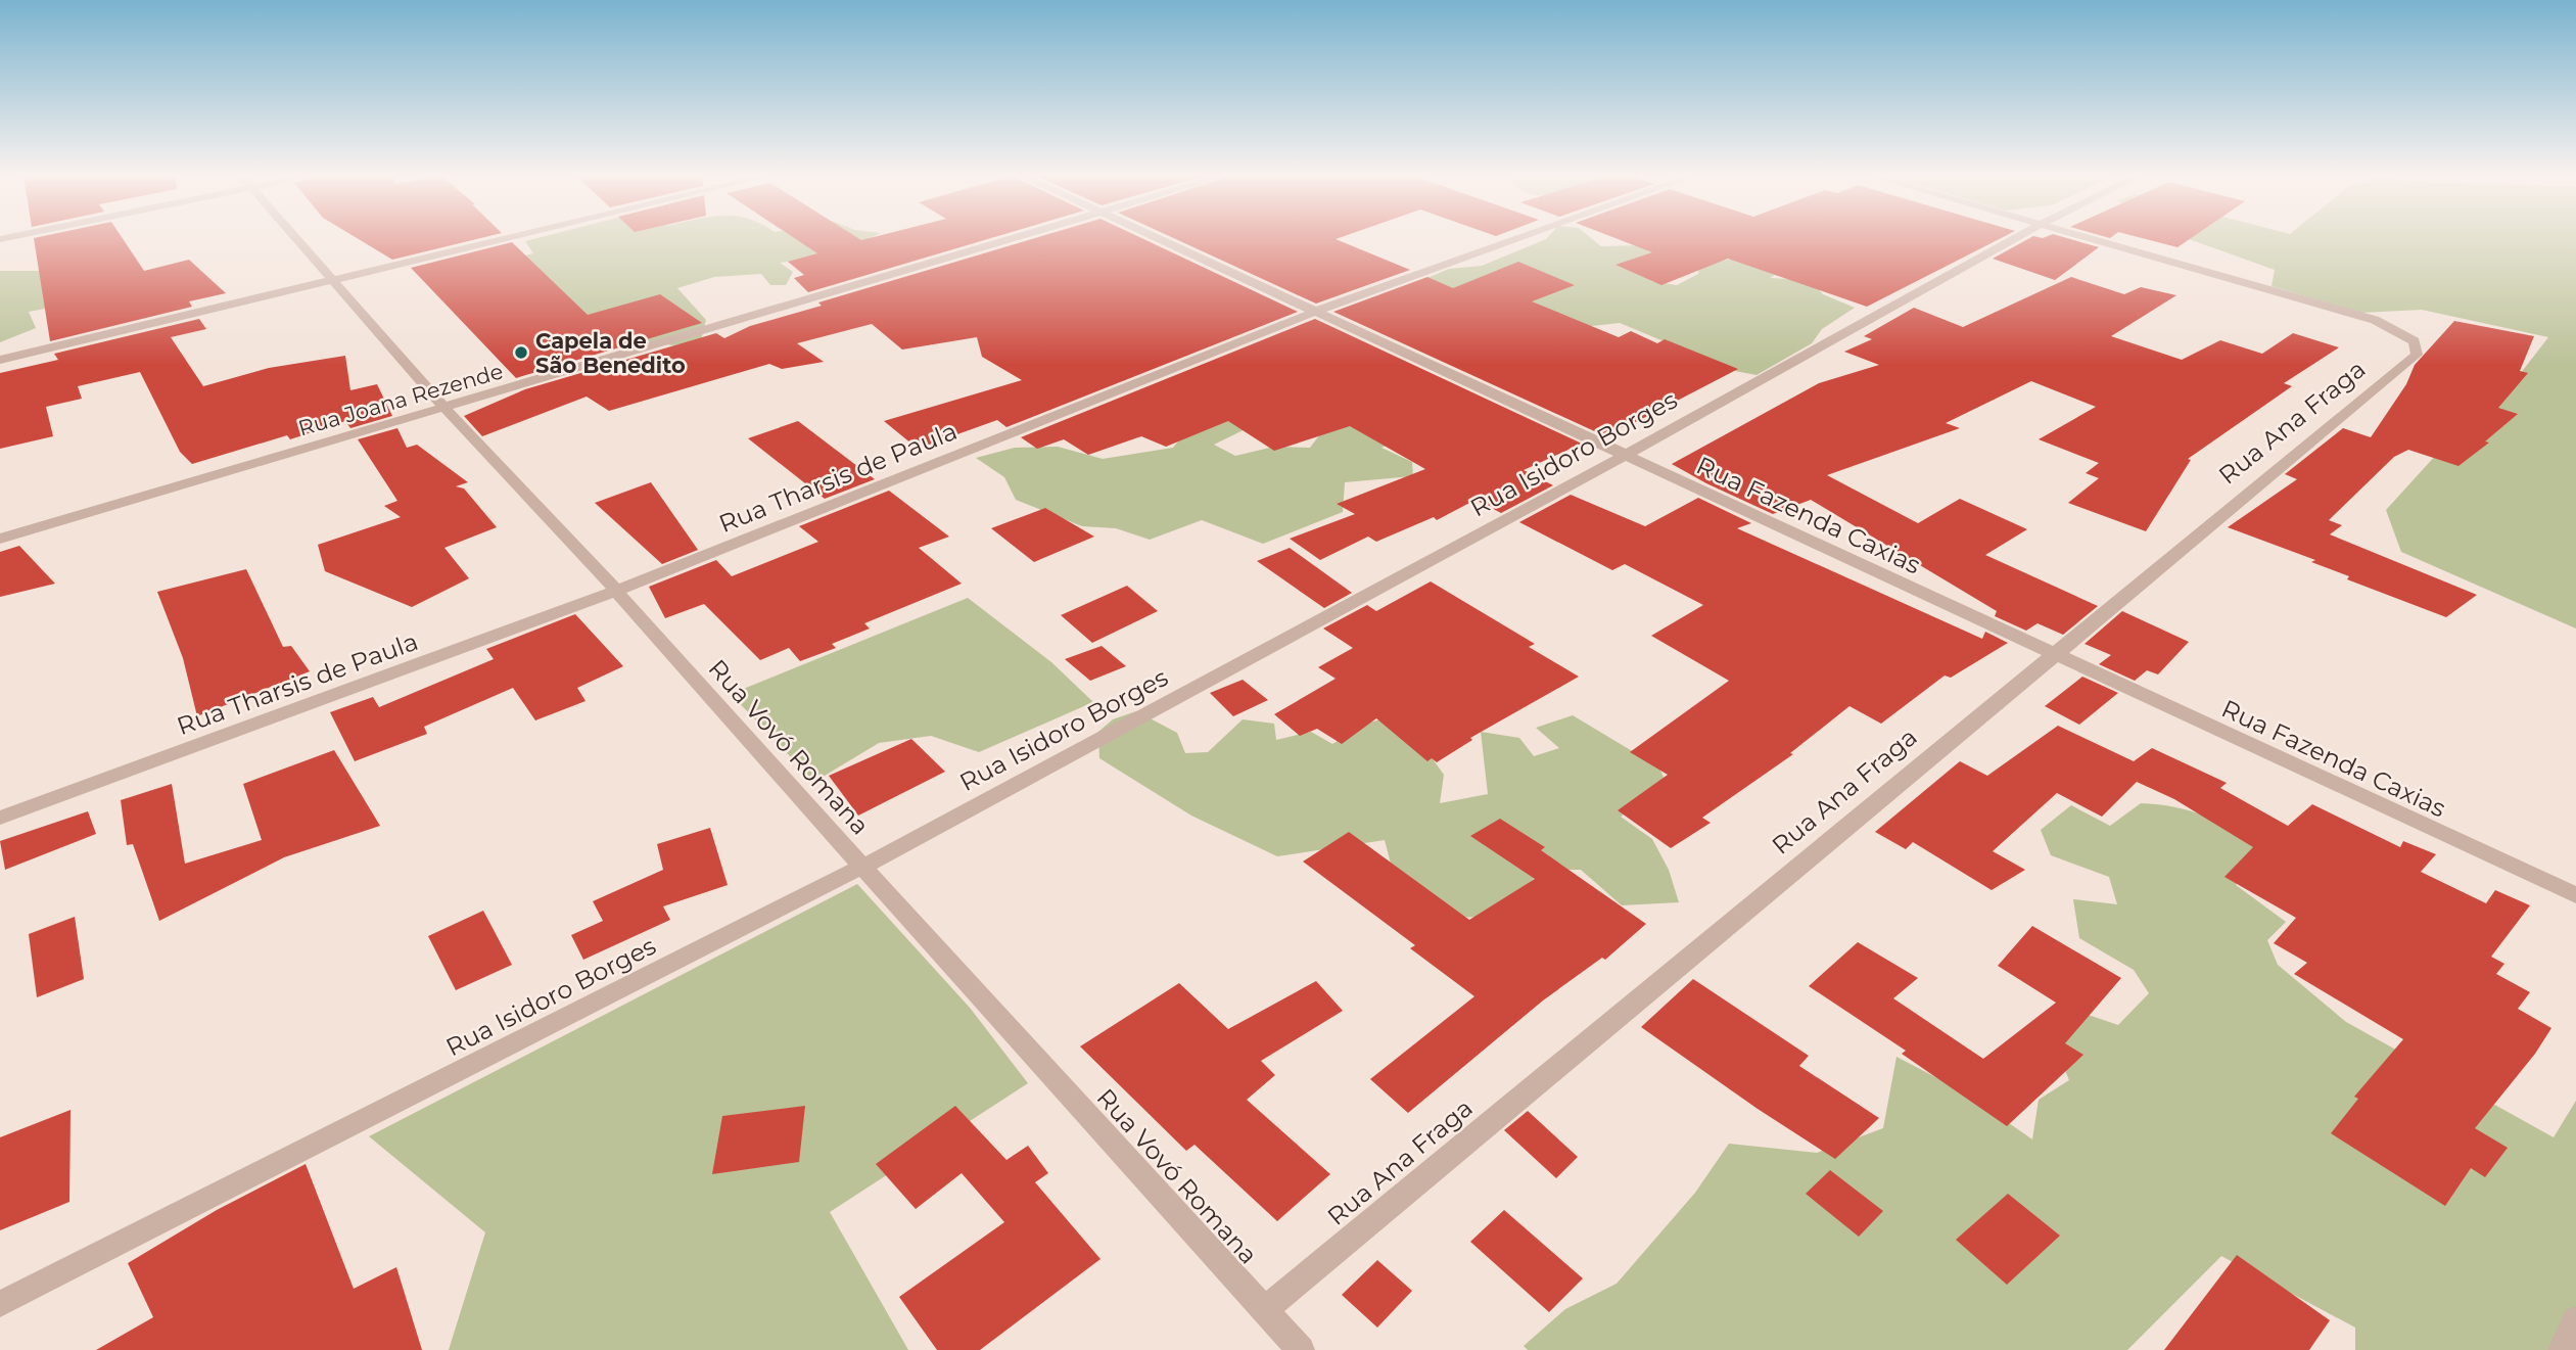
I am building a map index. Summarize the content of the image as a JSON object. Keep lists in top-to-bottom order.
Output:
{
  "streets": {
    "street": [
      "Rua Joana Rezende",
      "Rua Ana Fraga",
      "Rua Isidoro Borges",
      "Rua Tharsis de Paula",
      "Rua Fazenda Caxias",
      "Rua Vovó Romana"
    ]
  },
  "crossings": [
    ["Rua Joana Rezende", "Rua Vovó Romana"],
    ["Rua Ana Fraga", "Rua Fazenda Caxias"],
    ["Rua Ana Fraga", "Rua Vovó Romana"],
    ["Rua Isidoro Borges", "Rua Fazenda Caxias"],
    ["Rua Isidoro Borges", "Rua Vovó Romana"],
    ["Rua Tharsis de Paula", "Rua Fazenda Caxias"],
    ["Rua Tharsis de Paula", "Rua Vovó Romana"]
  ],
  "places": ["Capela de São Benedito"]
}
